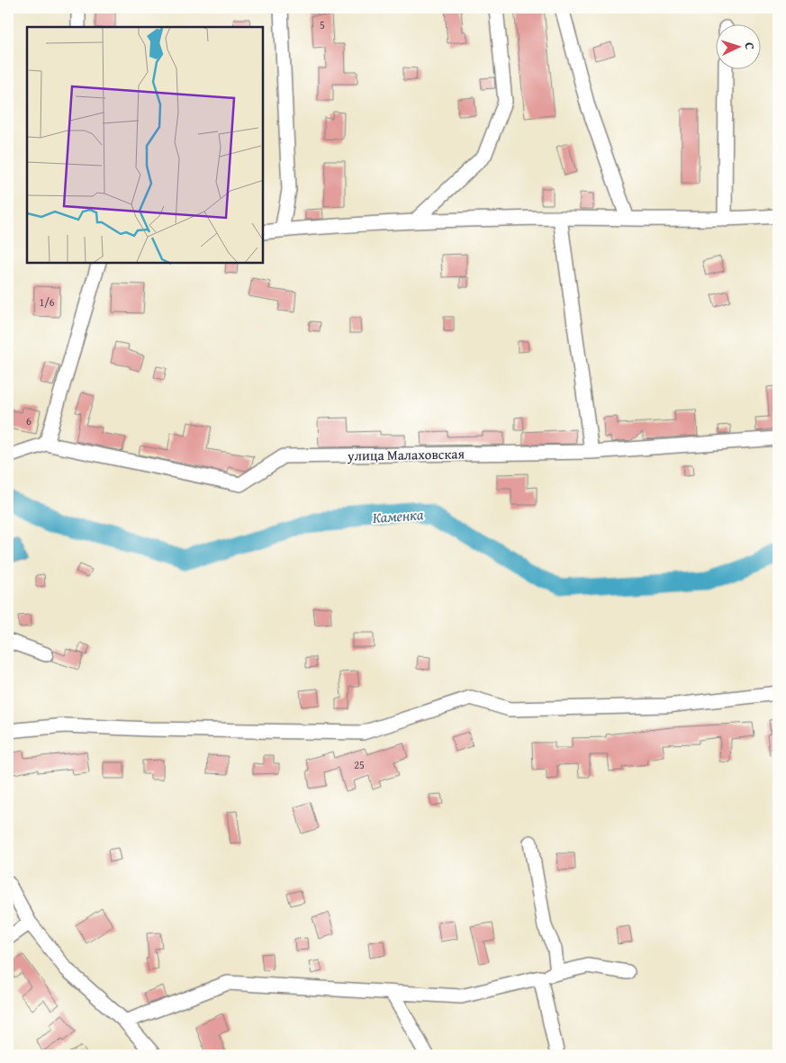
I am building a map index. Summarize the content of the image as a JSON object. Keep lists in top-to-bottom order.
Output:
{
  "streets": {
    "street": ["улица Малаховская"]
  },
  "water": ["Каменка"],
  "house_numbers": [
    "5",
    "1/6",
    "6",
    "25"
  ],
  "north": "right"
}
